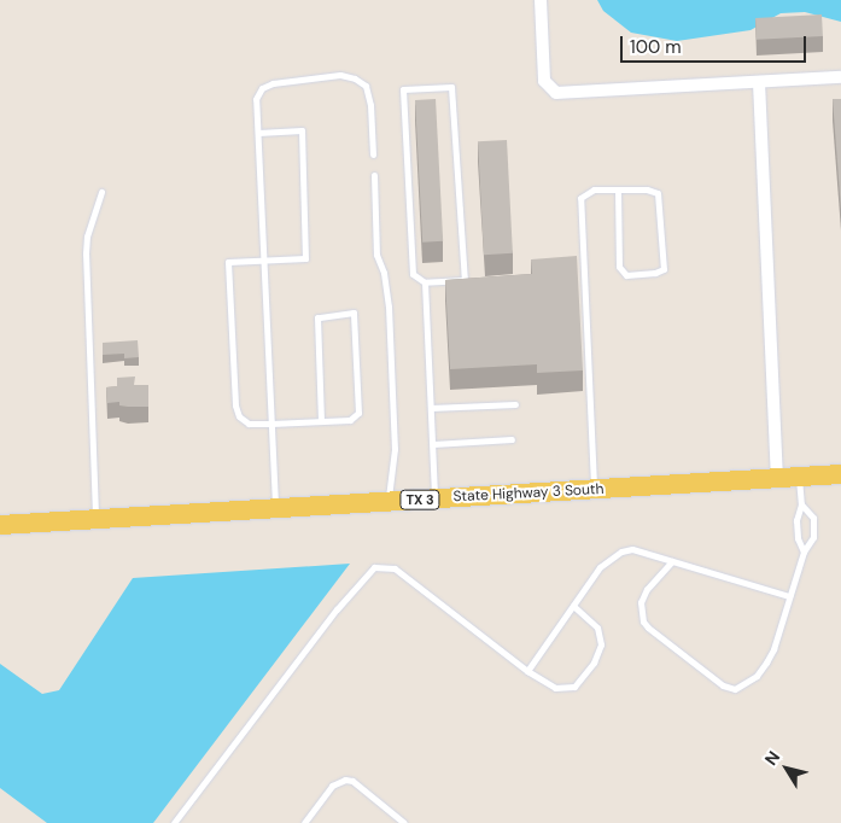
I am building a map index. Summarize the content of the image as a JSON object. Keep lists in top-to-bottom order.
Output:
{
  "streets": {
    "main road": ["State Highway 3 South", "TX 3"]
  },
  "scale_bar": "100 m",
  "north": "top left"
}
